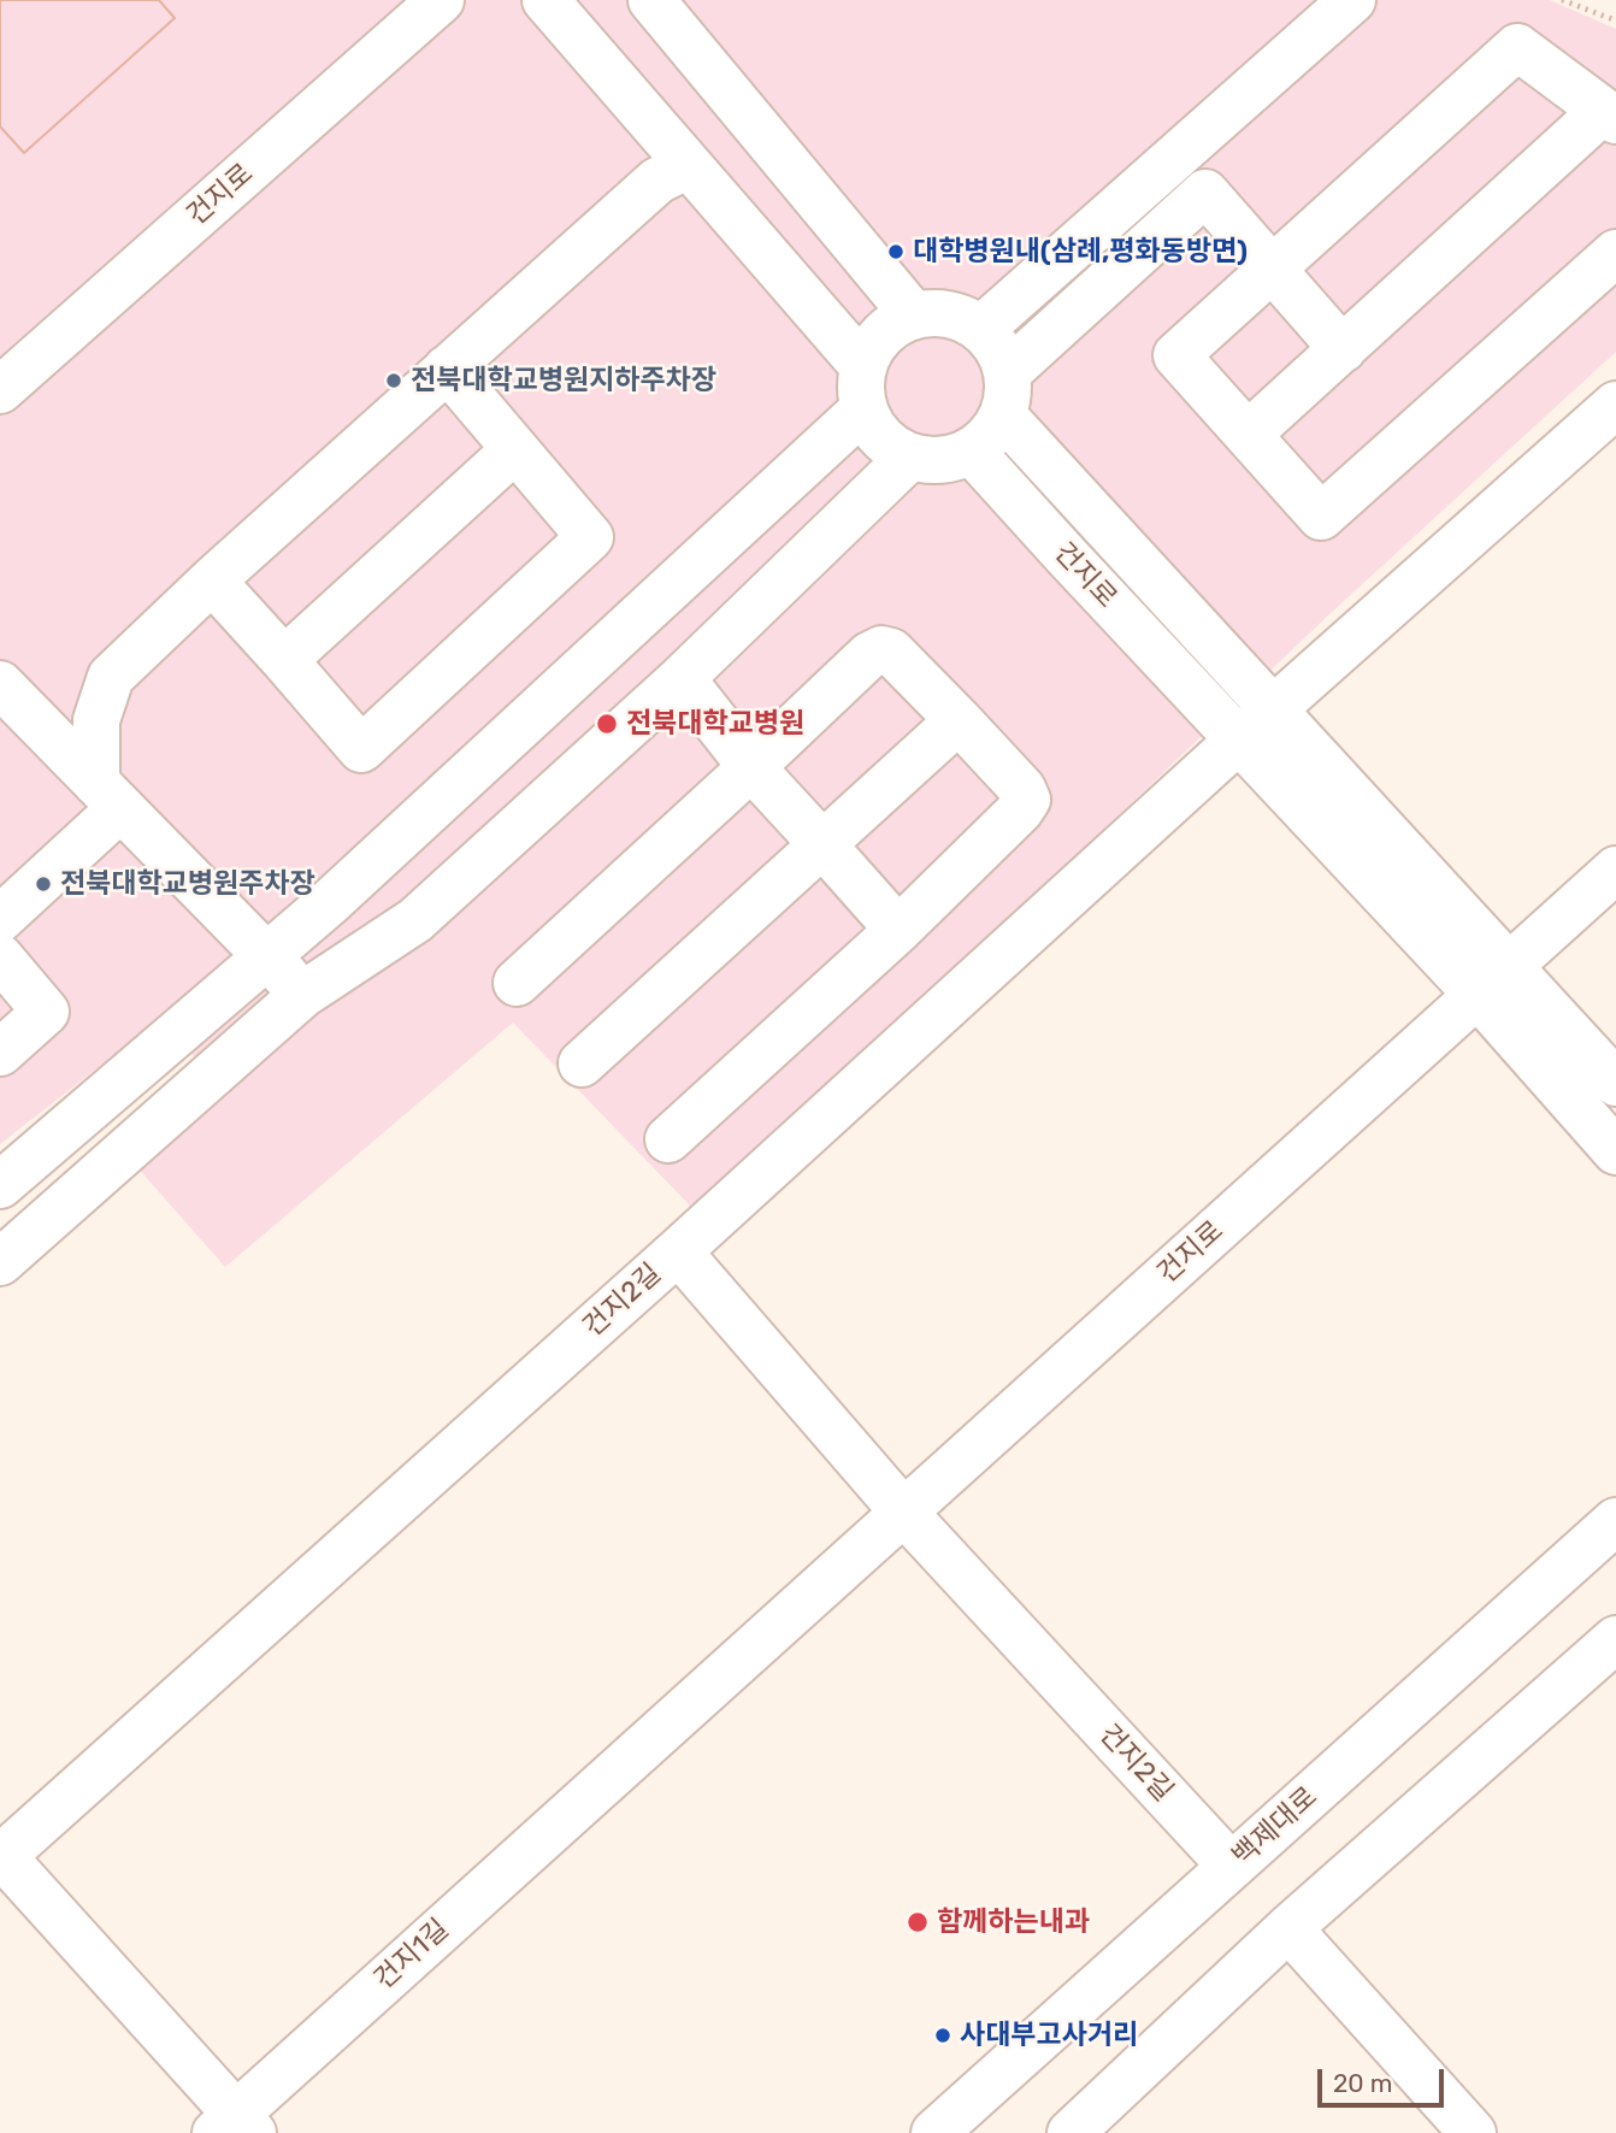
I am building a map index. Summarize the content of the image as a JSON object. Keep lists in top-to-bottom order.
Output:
{
  "streets": {
    "street": [
      "건지로",
      "건지2길",
      "백제대로",
      "건지1길"
    ]
  },
  "crossings": [
    ["건지로", "건지2길"],
    ["건지로", "건지1길"],
    ["건지2길", "백제대로"],
    ["건지2길", "건지1길"]
  ],
  "places": [
    "대학병원내(삼례,평화동방면)",
    "전북대학교병원지하주차장",
    "전북대학교병원",
    "전북대학교병원주차장",
    "함께하는내과",
    "사대부고사거리"
  ],
  "scale_bar": "20 m"
}
